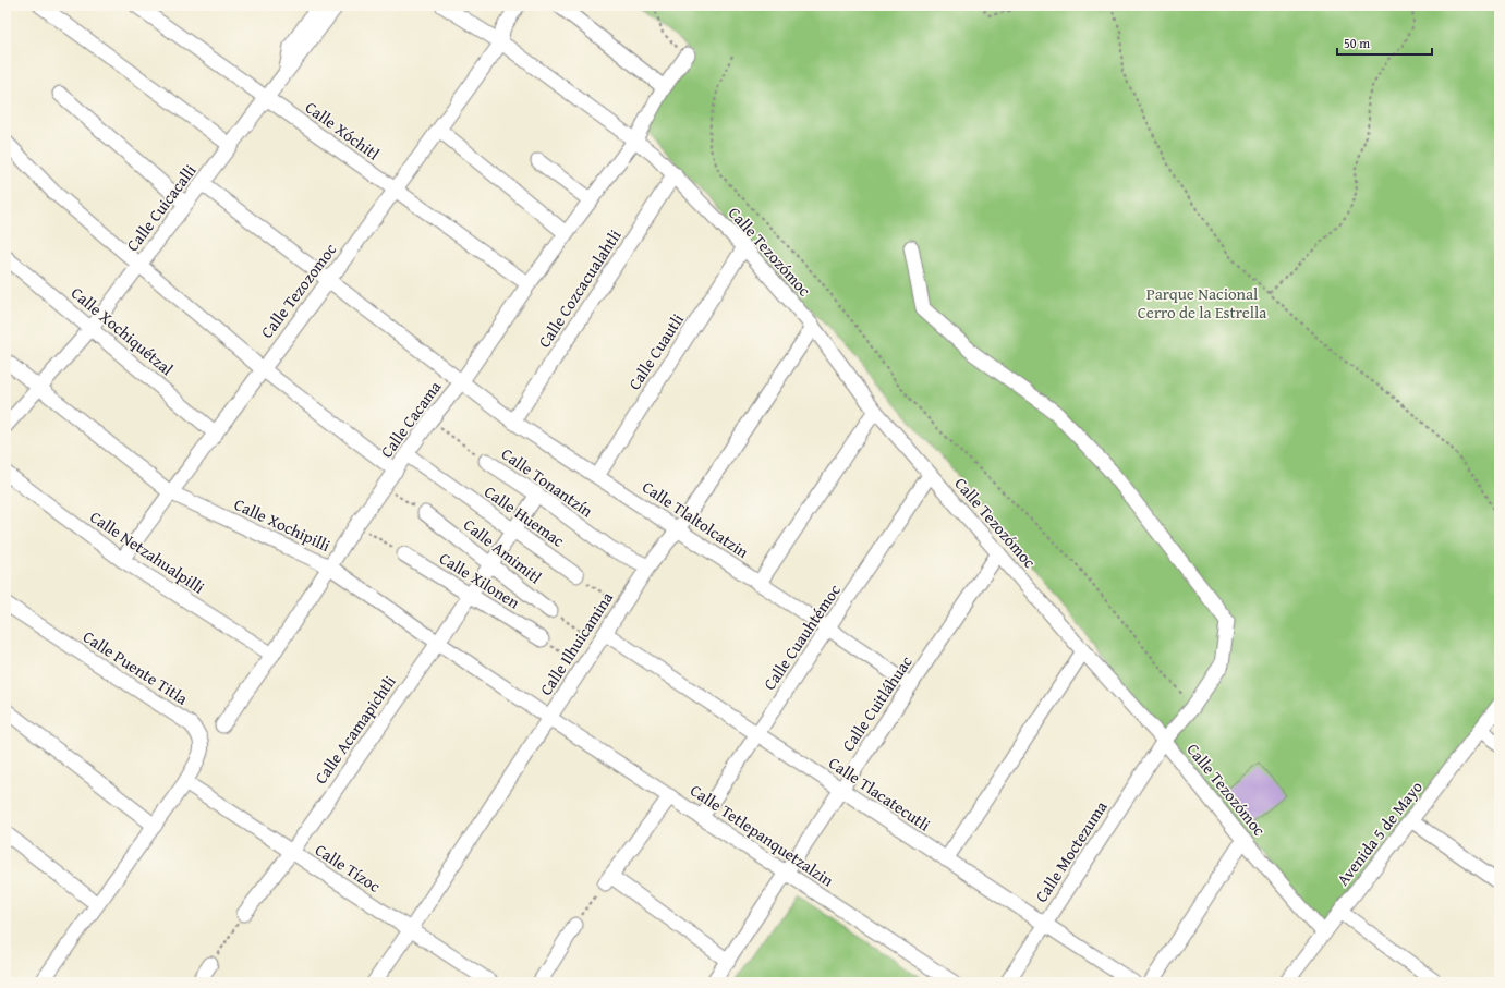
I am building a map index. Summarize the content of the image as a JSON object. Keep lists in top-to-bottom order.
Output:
{
  "streets": {
    "street": [
      "Calle Xóchitl",
      "Calle Cuicacalli",
      "Calle Tezozómoc",
      "Calle Cozcacualahtli",
      "Calle Tezozomoc",
      "Calle Xochiquétzal",
      "Calle Cuautli",
      "Calle Cacama",
      "Calle Tonantzín",
      "Calle Huemac",
      "Calle Tlaltolcatzin",
      "Calle Xochipilli",
      "Calle Amimitl",
      "Calle Netzahualpilli",
      "Calle Xilonen",
      "Calle Cuauhtémoc",
      "Calle Ilhuicamina",
      "Calle Puente Titla",
      "Calle Cuitláhuac",
      "Calle Acamapichtli",
      "Calle Tlacatecutli",
      "Avenida 5 de Mayo",
      "Calle Tetlepanquetzalzin",
      "Calle Moctezuma",
      "Calle Tízoc"
    ]
  },
  "crossings": [
    ["Calle Xóchitl", "Calle Cuicacalli"],
    ["Calle Xóchitl", "Calle Tezozomoc"],
    ["Calle Xóchitl", "Calle Cacama"],
    ["Calle Cuicacalli", "Calle Xochiquétzal"],
    ["Calle Cuicacalli", "Calle Xochipilli"],
    ["Calle Tezozómoc", "Calle Cozcacualahtli"],
    ["Calle Tezozómoc", "Calle Tezozomoc"],
    ["Calle Tezozómoc", "Calle Cuautli"],
    ["Calle Tezozómoc", "Calle Cacama"],
    ["Calle Tezozómoc", "Calle Cuauhtémoc"],
    ["Calle Tezozómoc", "Calle Ilhuicamina"],
    ["Calle Tezozómoc", "Calle Cuitláhuac"],
    ["Calle Tezozómoc", "Avenida 5 de Mayo"],
    ["Calle Tezozómoc", "Calle Moctezuma"],
    ["Calle Cozcacualahtli", "Calle Tlaltolcatzin"],
    ["Calle Tezozomoc", "Calle Xochiquétzal"],
    ["Calle Tezozomoc", "Calle Xochipilli"],
    ["Calle Tezozomoc", "Calle Netzahualpilli"],
    ["Calle Cuautli", "Calle Tlaltolcatzin"],
    ["Calle Cacama", "Calle Tonantzín"],
    ["Calle Cacama", "Calle Huemac"],
    ["Calle Cacama", "Calle Tlaltolcatzin"],
    ["Calle Cacama", "Calle Xochipilli"],
    ["Calle Cacama", "Calle Netzahualpilli"],
    ["Calle Tonantzín", "Calle Ilhuicamina"],
    ["Calle Tonantzín", "Calle Acamapichtli"],
    ["Calle Huemac", "Calle Acamapichtli"],
    ["Calle Tlaltolcatzin", "Calle Cuauhtémoc"],
    ["Calle Tlaltolcatzin", "Calle Ilhuicamina"],
    ["Calle Tlaltolcatzin", "Calle Cuitláhuac"],
    ["Calle Xochipilli", "Calle Ilhuicamina"],
    ["Calle Xochipilli", "Calle Acamapichtli"],
    ["Calle Xochipilli", "Calle Tetlepanquetzalzin"],
    ["Calle Amimitl", "Calle Acamapichtli"],
    ["Calle Xilonen", "Calle Acamapichtli"],
    ["Calle Cuauhtémoc", "Calle Tlacatecutli"],
    ["Calle Cuauhtémoc", "Calle Tetlepanquetzalzin"],
    ["Calle Ilhuicamina", "Calle Tlacatecutli"],
    ["Calle Ilhuicamina", "Calle Tetlepanquetzalzin"],
    ["Calle Ilhuicamina", "Calle Tízoc"],
    ["Calle Puente Titla", "Calle Tízoc"],
    ["Calle Cuitláhuac", "Calle Tlacatecutli"],
    ["Calle Cuitláhuac", "Calle Tetlepanquetzalzin"],
    ["Calle Acamapichtli", "Calle Tízoc"],
    ["Calle Tlacatecutli", "Calle Moctezuma"]
  ],
  "parks": ["Parque Nacional Cerro de la Estrella"],
  "scale_bar": "50 m"
}
